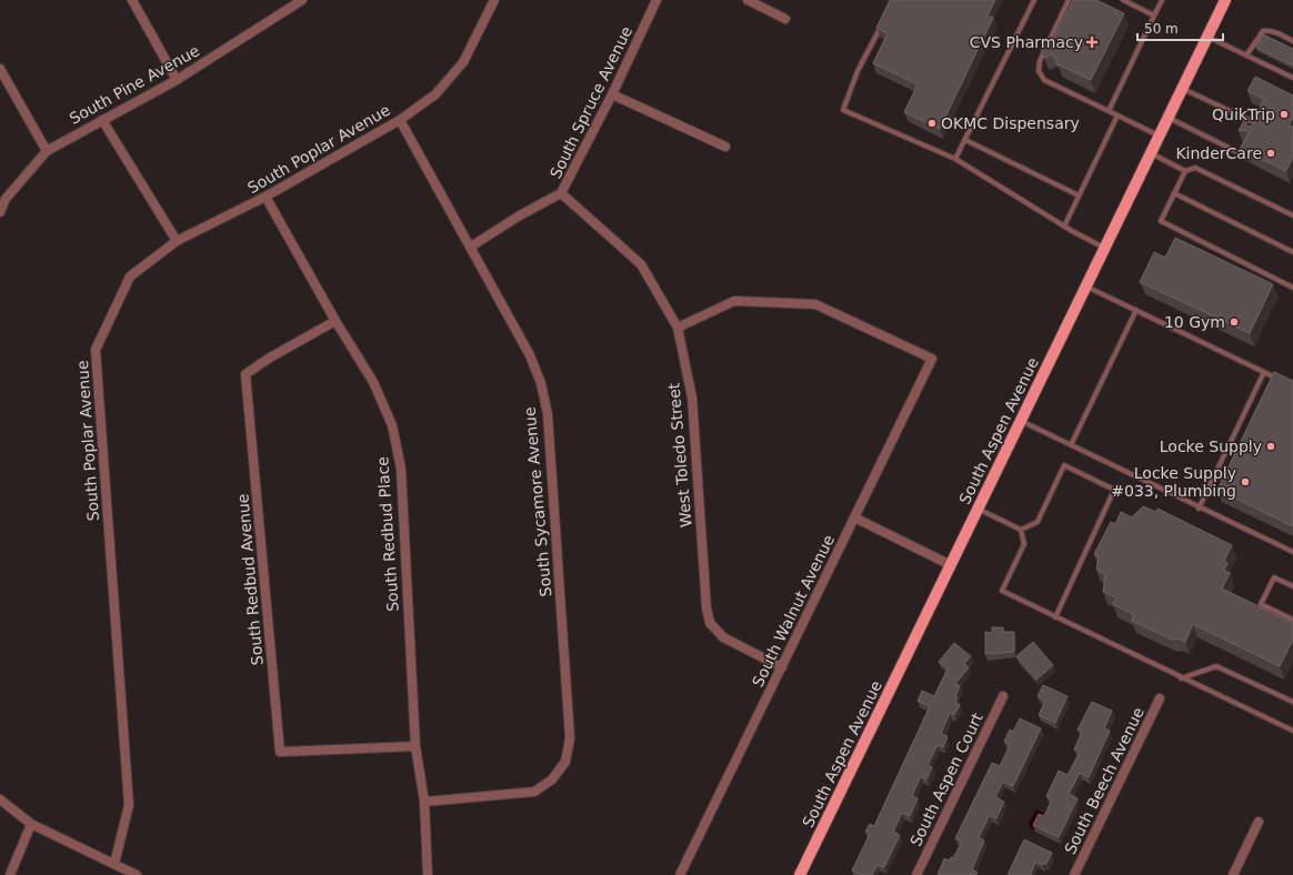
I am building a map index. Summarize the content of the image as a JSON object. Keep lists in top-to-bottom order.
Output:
{
  "streets": {
    "main road": ["South Aspen Avenue"],
    "street": [
      "South Pine Avenue",
      "South Spruce Avenue",
      "South Poplar Avenue",
      "West Toledo Street",
      "South Sycamore Avenue",
      "South Redbud Place",
      "South Redbud Avenue",
      "South Walnut Avenue",
      "South Aspen Court",
      "South Beech Avenue"
    ]
  },
  "crossings": [
    ["South Spruce Avenue", "West Toledo Street"],
    ["South Spruce Avenue", "South Sycamore Avenue"],
    ["South Poplar Avenue", "South Sycamore Avenue"],
    ["South Poplar Avenue", "South Redbud Place"],
    ["West Toledo Street", "South Walnut Avenue"],
    ["South Sycamore Avenue", "South Redbud Place"],
    ["South Redbud Place", "South Redbud Avenue"]
  ],
  "places": {
    "health": ["CVS Pharmacy"],
    "other": [
      "QuikTrip",
      "OKMC Dispensary",
      "KinderCare",
      "10 Gym",
      "Locke Supply",
      "Locke Supply #033, Plumbing"
    ]
  },
  "scale_bar": "50 m"
}
